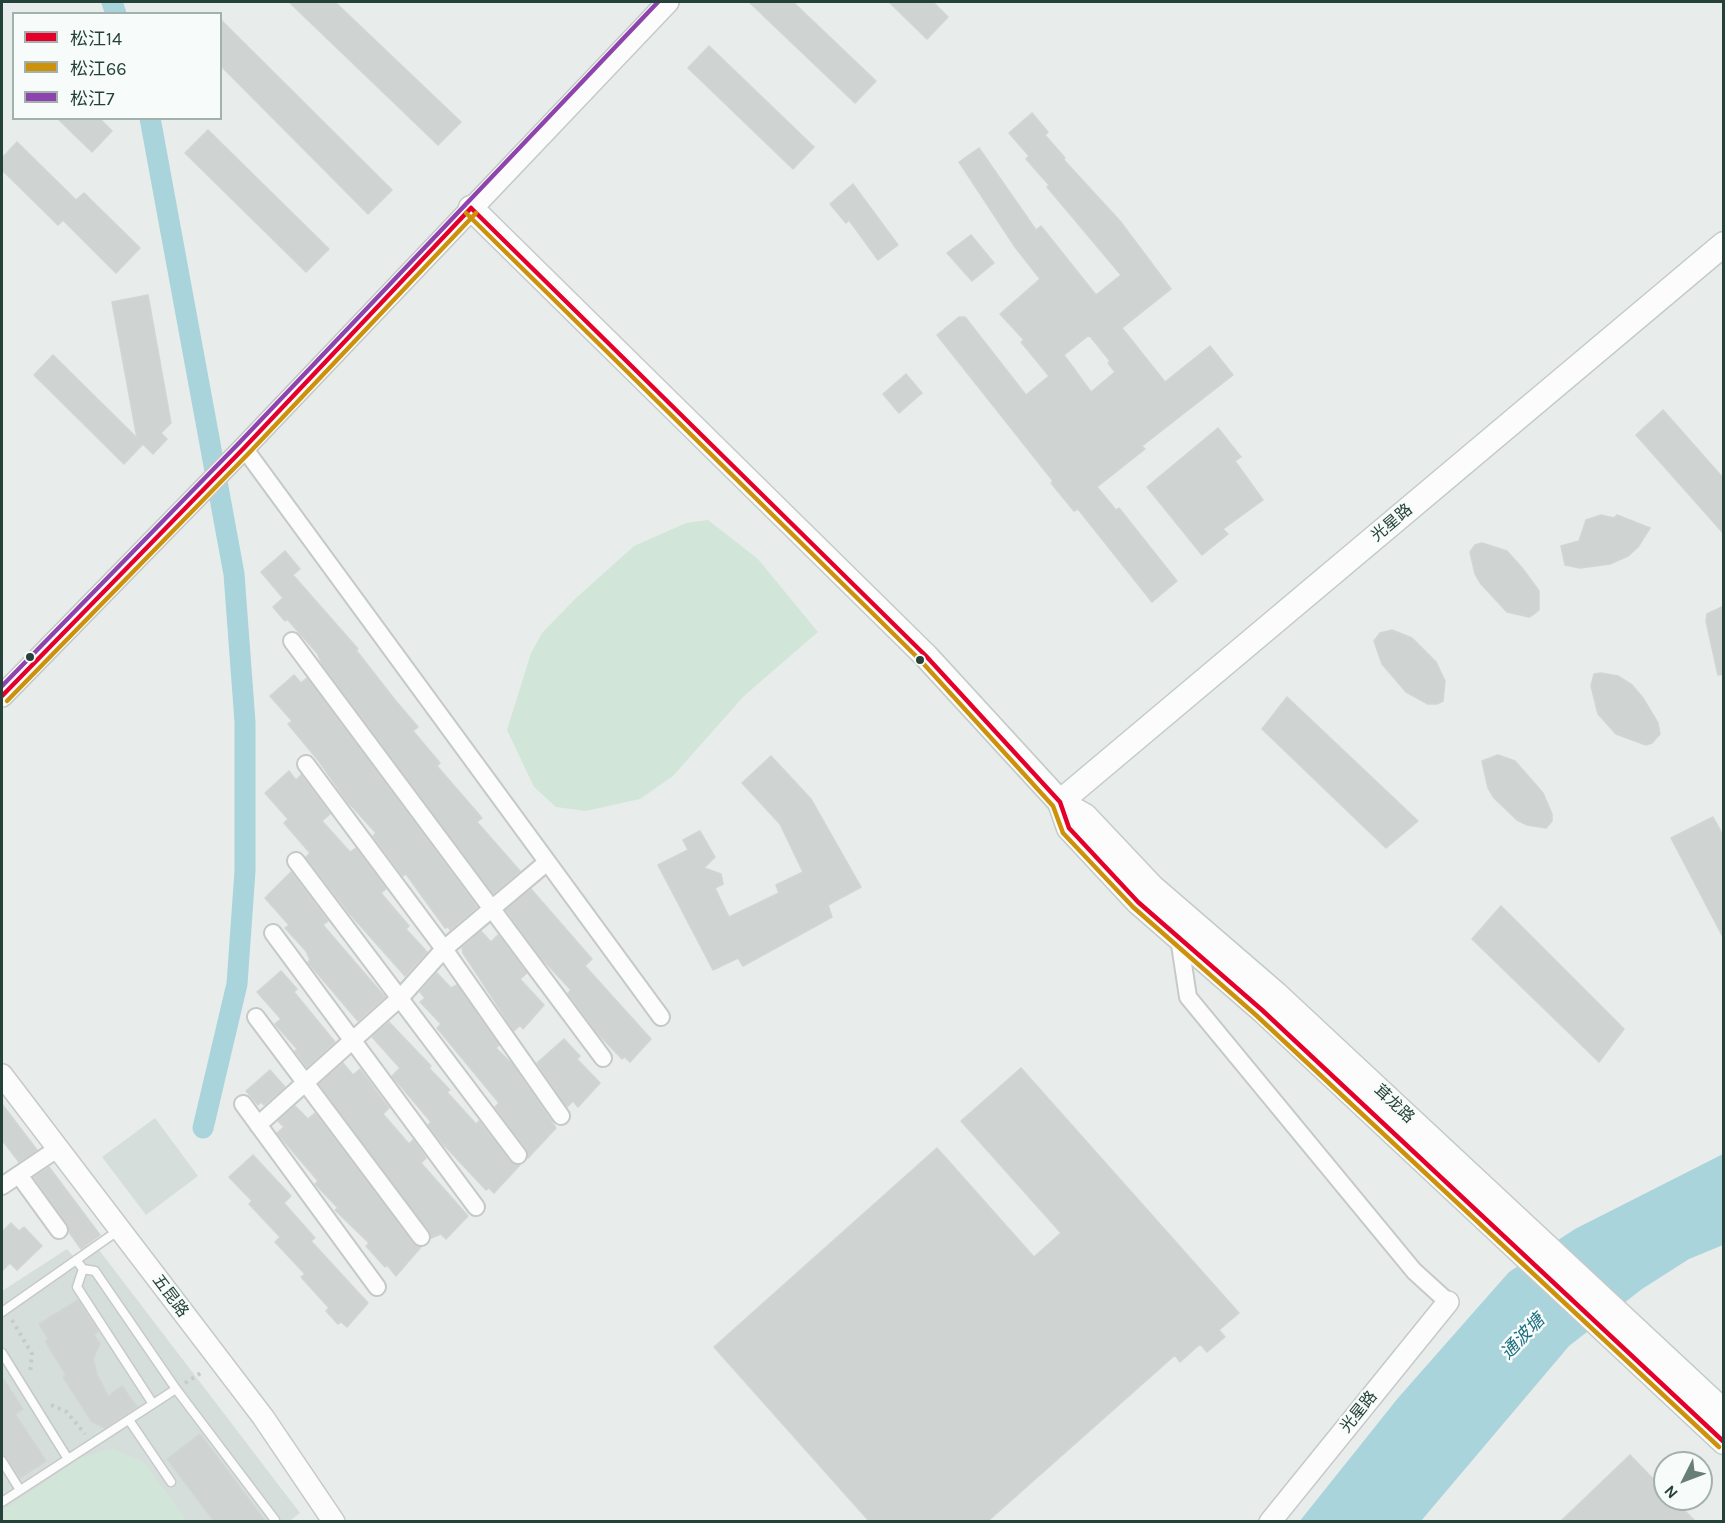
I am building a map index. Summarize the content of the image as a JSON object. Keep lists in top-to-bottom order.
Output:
{
  "streets": {
    "main road": ["光星路", "茸龙路"],
    "street": ["五昆路"]
  },
  "crossings": [
    ["光星路", "茸龙路"]
  ],
  "water": ["通波塘"],
  "lines": ["transit line 松江7", "transit line 松江14", "transit line 松江66"],
  "legend": ["松江14", "松江66", "松江7"],
  "north": "bottom left"
}
